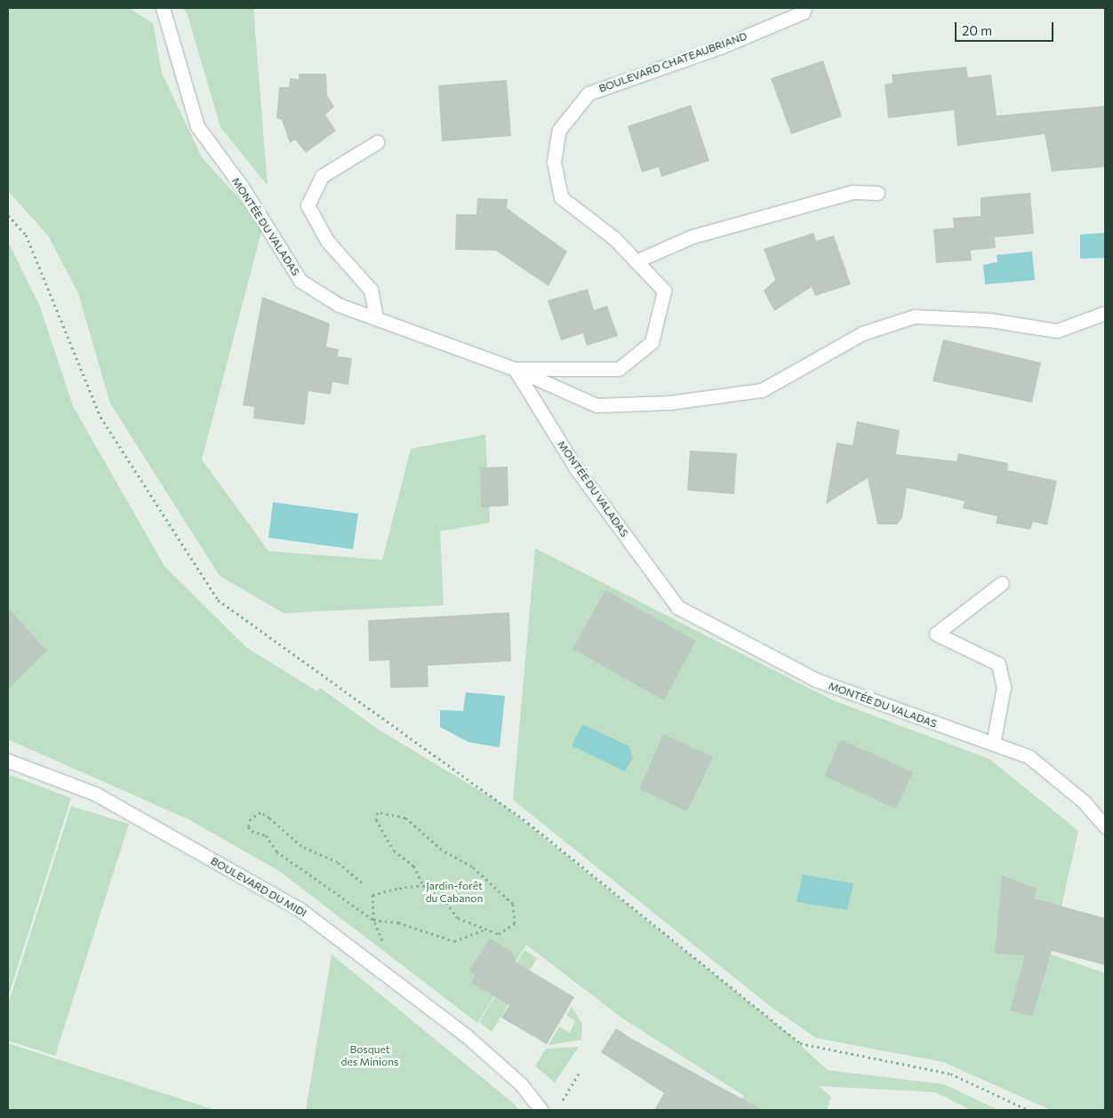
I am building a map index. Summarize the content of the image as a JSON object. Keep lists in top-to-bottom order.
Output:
{
  "streets": {
    "street": ["BOULEVARD CHATEAUBRIAND", "MONTÉE DU VALADAS", "BOULEVARD DU MIDI"]
  },
  "crossings": [
    ["BOULEVARD CHATEAUBRIAND", "MONTÉE DU VALADAS"]
  ],
  "parks": ["Jardin-forêt du Cabanon", "Bosquet des Minions"],
  "scale_bar": "20 m"
}
